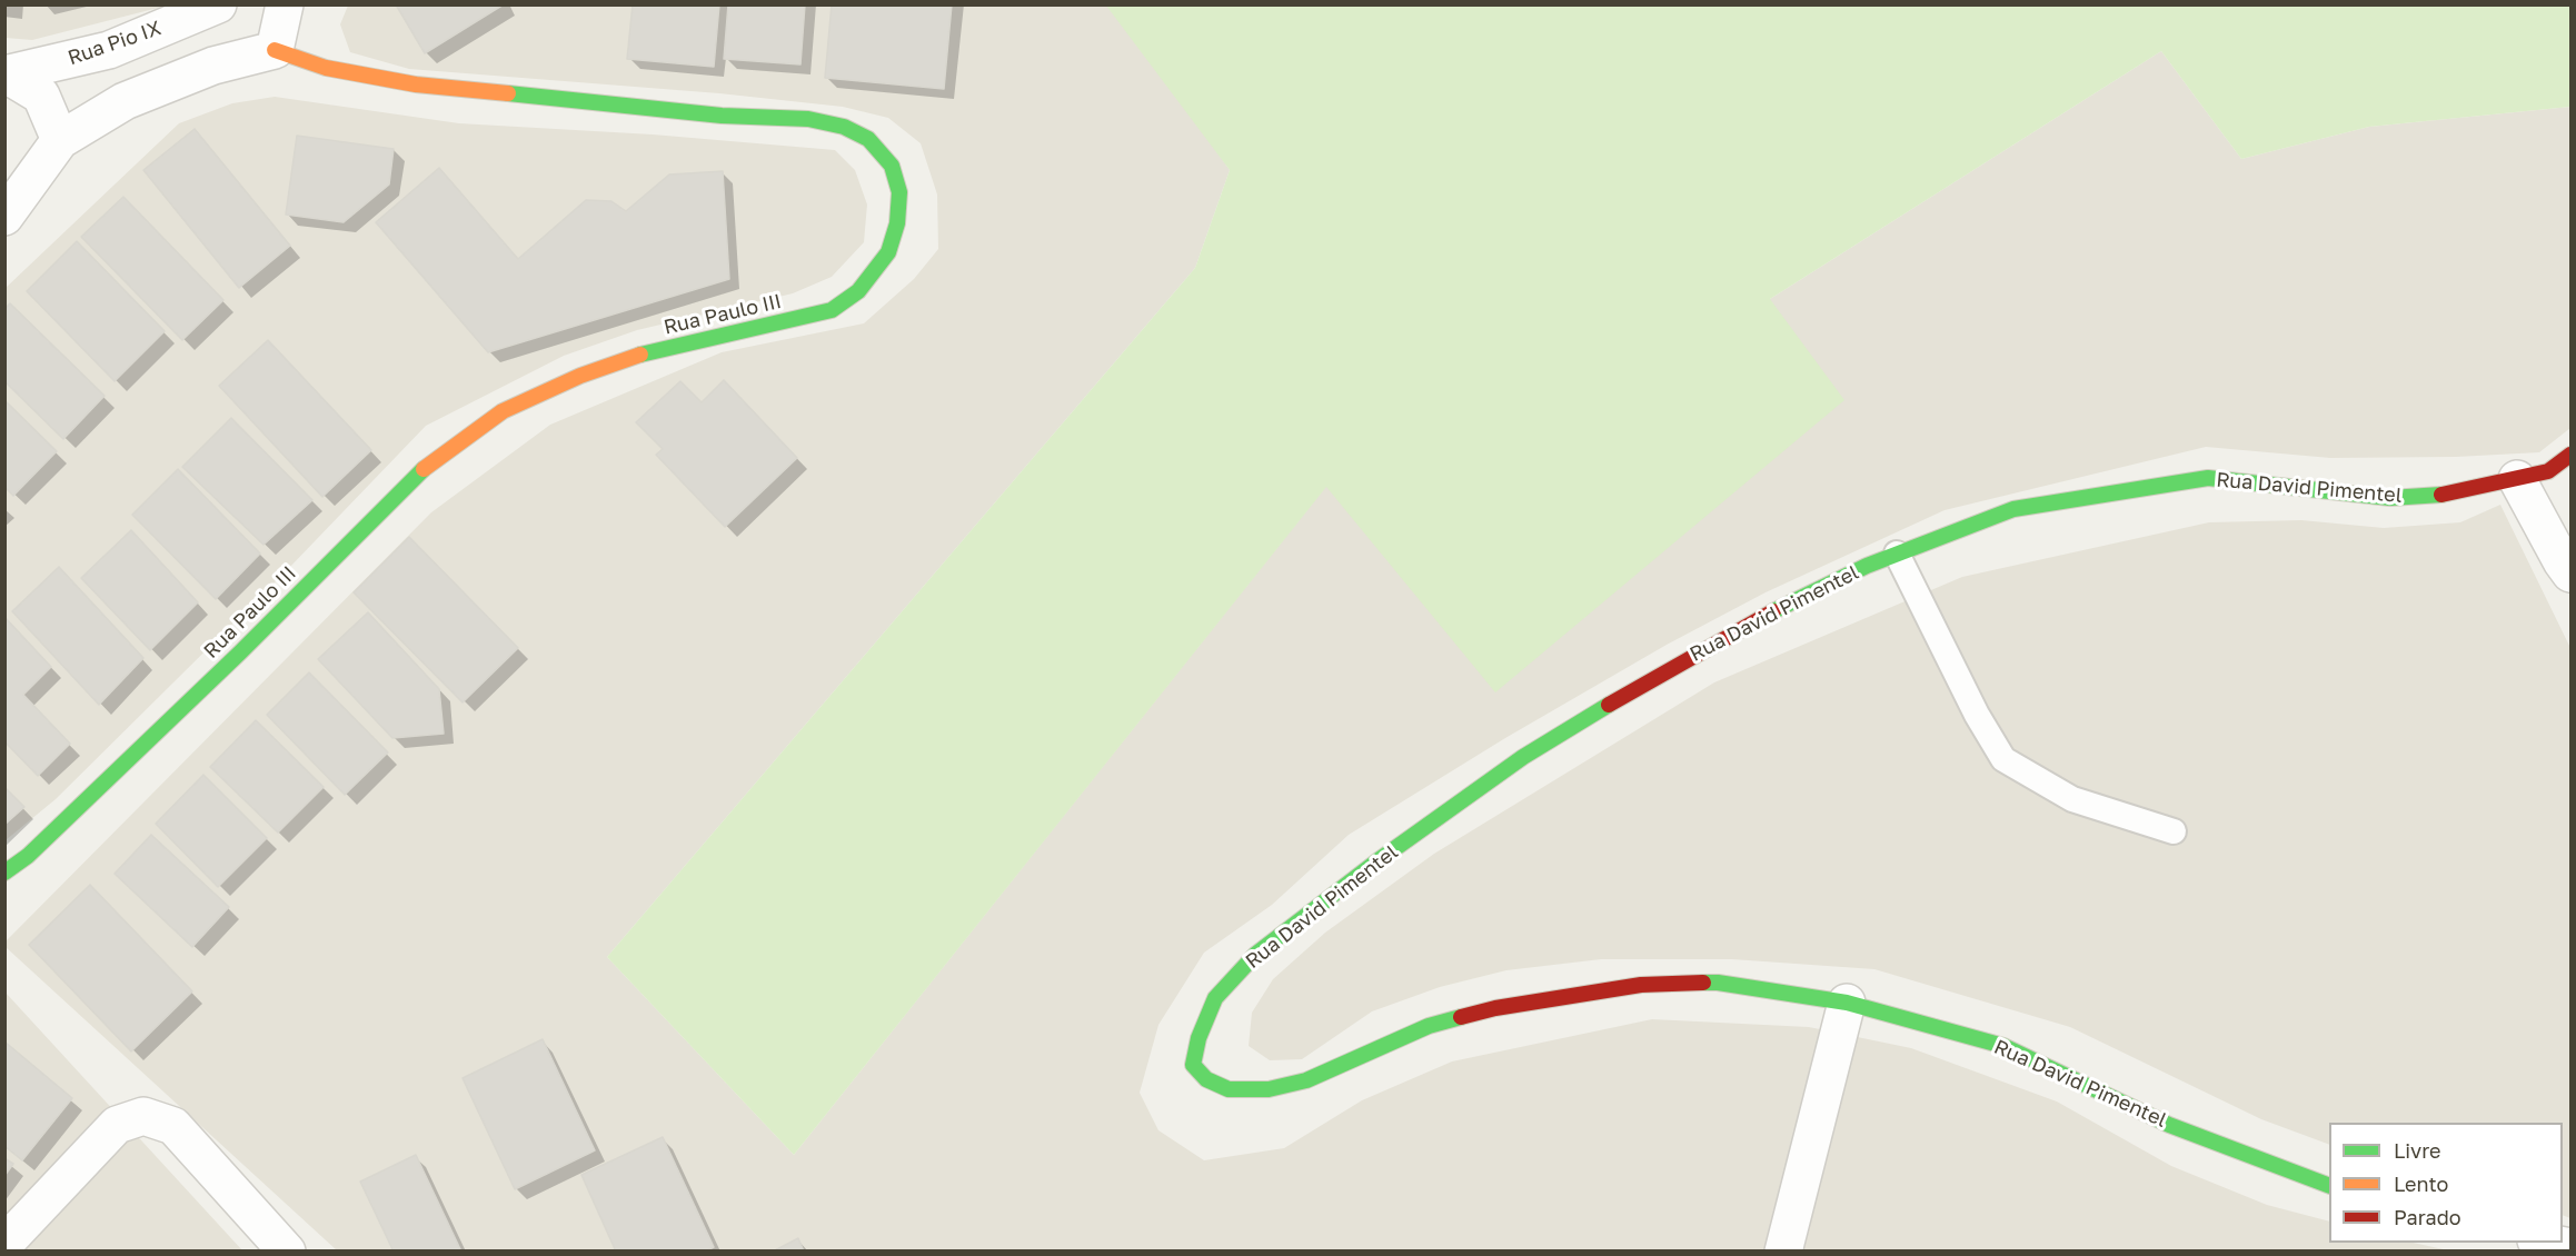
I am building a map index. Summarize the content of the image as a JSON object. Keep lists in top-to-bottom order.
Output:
{
  "streets": {
    "street": ["Rua Pio IX", "Rua Paulo III", "Rua David Pimentel"]
  },
  "legend": ["Livre", "Lento", "Parado"]
}
